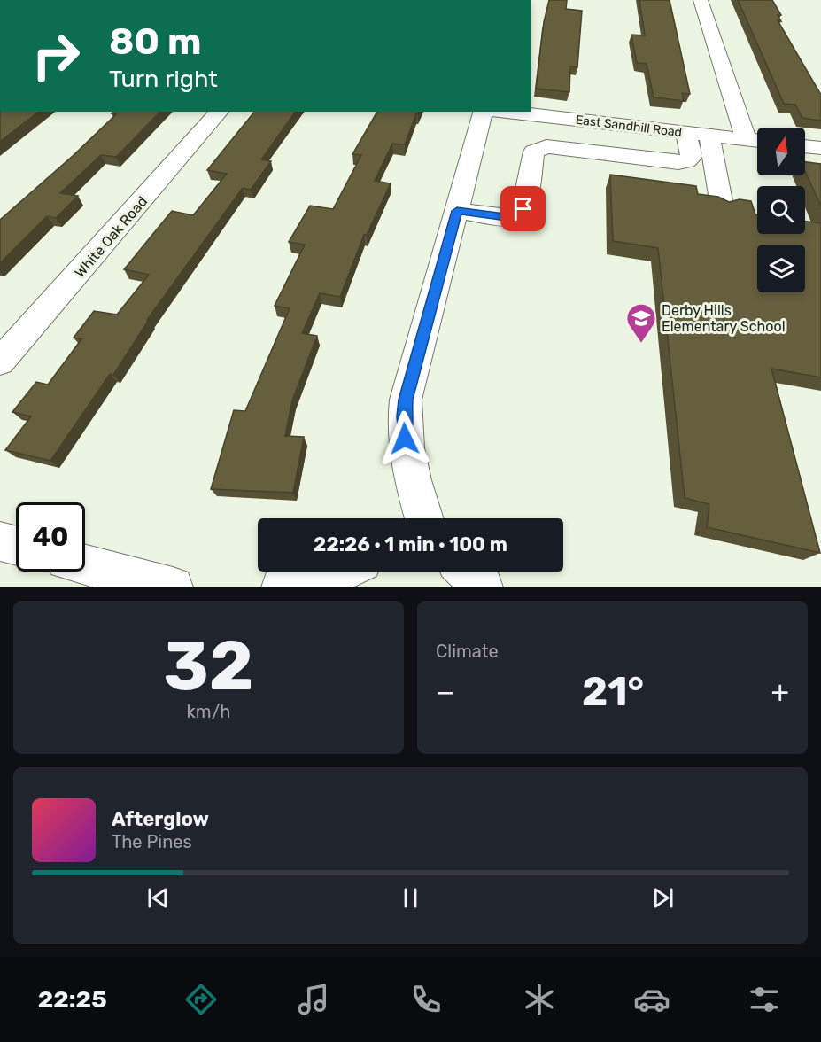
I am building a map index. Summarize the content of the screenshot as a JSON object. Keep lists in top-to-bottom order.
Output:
{
  "streets": {
    "street": ["East Sandhill Road", "White Oak Road"]
  },
  "places": {
    "school or university": ["Derby Hills Elementary School"]
  },
  "north": "top",
  "page": {
    "turn": ["80 m", "Turn right"],
    "limit": "40",
    "trip": "22:26 · 1 min · 100 m",
    "tile": [
      ["32", "km/h"],
      "Climate"
    ],
    "heat": ["−", "21°", "+"],
    "song": ["Afterglow", "The Pines"],
    "tabs": "22:25"
  }
}
